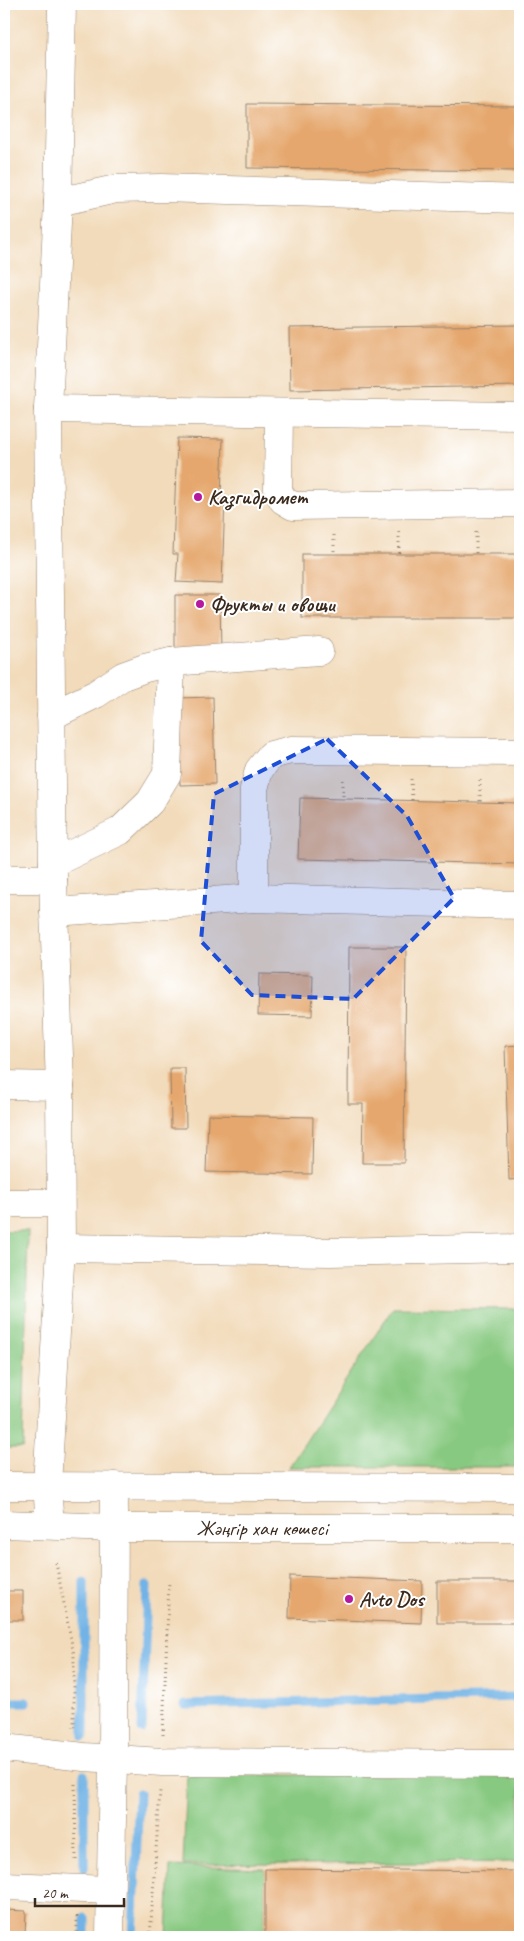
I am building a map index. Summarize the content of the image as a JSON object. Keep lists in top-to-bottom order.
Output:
{
  "streets": {
    "street": ["Жәңгір хан көшесі"]
  },
  "places": ["Казгидромет", "Фрукты и овощи", "Avto Dos"],
  "scale_bar": "20 m"
}
